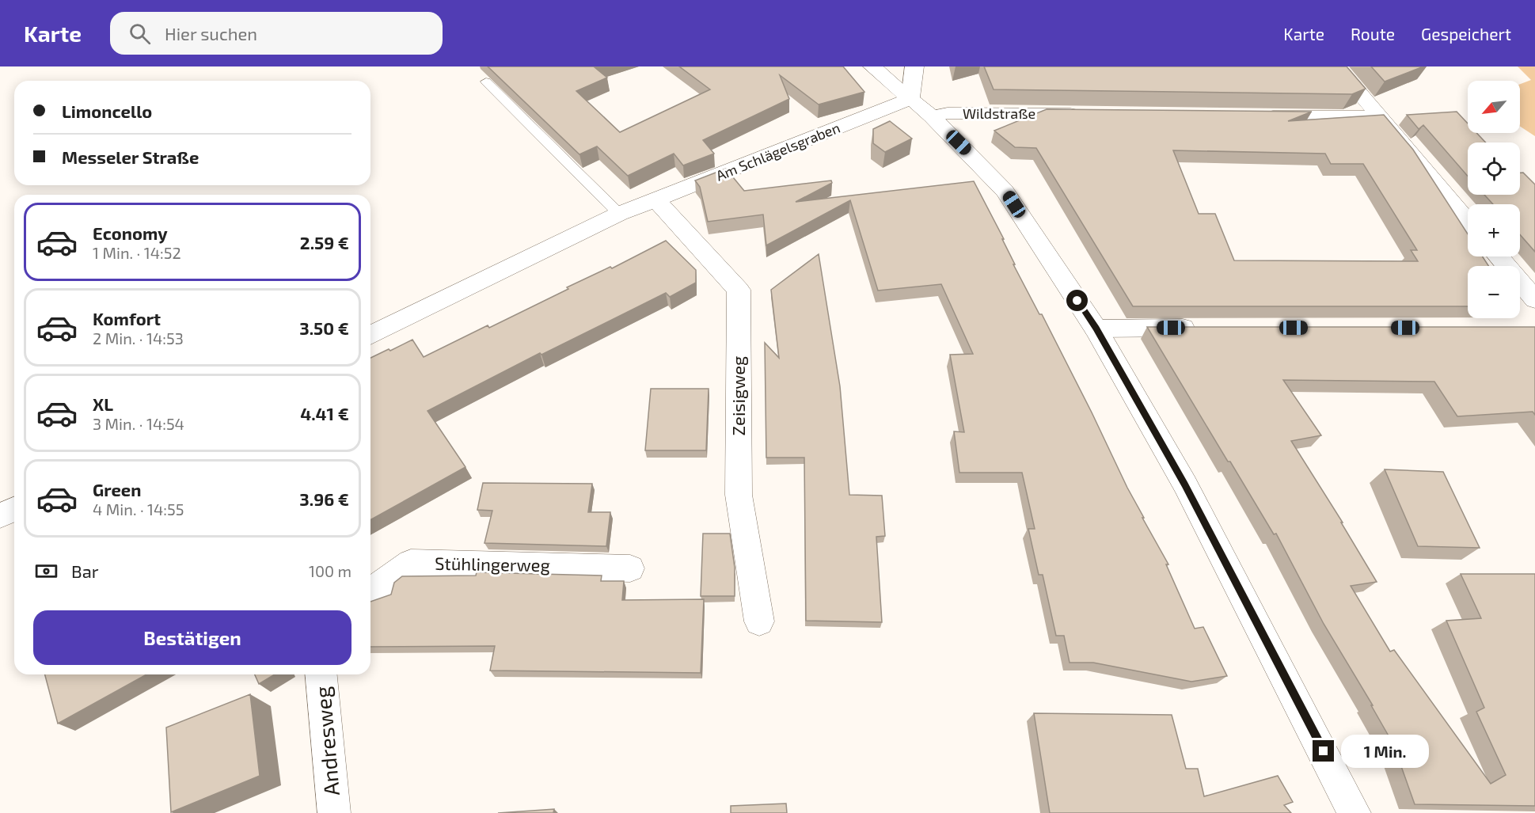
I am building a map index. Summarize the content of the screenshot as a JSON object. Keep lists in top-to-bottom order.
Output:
{
  "streets": {
    "street": [
      "Wildstraße",
      "Am Schlägelsgraben",
      "Zeisigweg",
      "Stühlingerweg",
      "Andresweg"
    ]
  },
  "crossings": [
    ["Am Schlägelsgraben", "Zeisigweg"]
  ],
  "north": "bottom left",
  "page": {
    "header": "Karte",
    "search": "Hier suchen",
    "nav": ["Karte", "Route", "Gespeichert"],
    "map_buttons": ["+", "−"],
    "banner": ["Limoncello", "Messeler Straße"],
    "list": [
      {
        "name": "Economy",
        "note": "1 Min. · 14:52",
        "value": "2.59 €"
      },
      {
        "name": "Komfort",
        "note": "2 Min. · 14:53",
        "value": "3.50 €"
      },
      {
        "name": "XL",
        "note": "3 Min. · 14:54",
        "value": "4.41 €"
      },
      {
        "name": "Green",
        "note": "4 Min. · 14:55",
        "value": "3.96 €"
      }
    ],
    "pay": ["Bar", "100 m"],
    "buttons": "Bestätigen",
    "bubble": "1 Min."
  }
}
